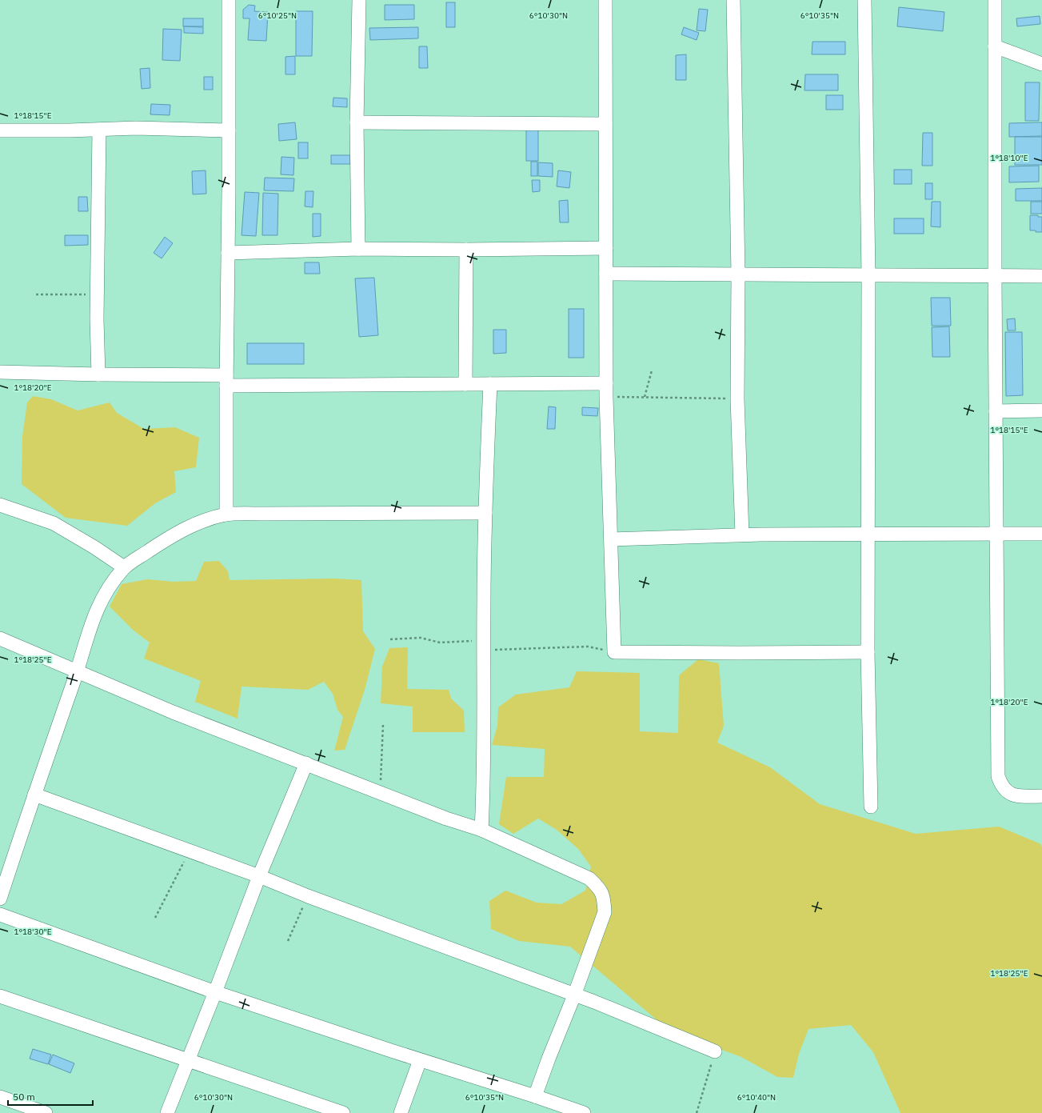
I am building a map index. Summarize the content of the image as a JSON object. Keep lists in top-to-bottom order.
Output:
{
  "scale_bar": "50 m",
  "coordinates": [
    "6°10'25\"N",
    "6°10'30\"N",
    "6°10'35\"N",
    "1°18'15\"E",
    "1°18'10\"E",
    "1°18'20\"E",
    "1°18'25\"E",
    "1°18'30\"E",
    "6°10'40\"N"
  ]
}
